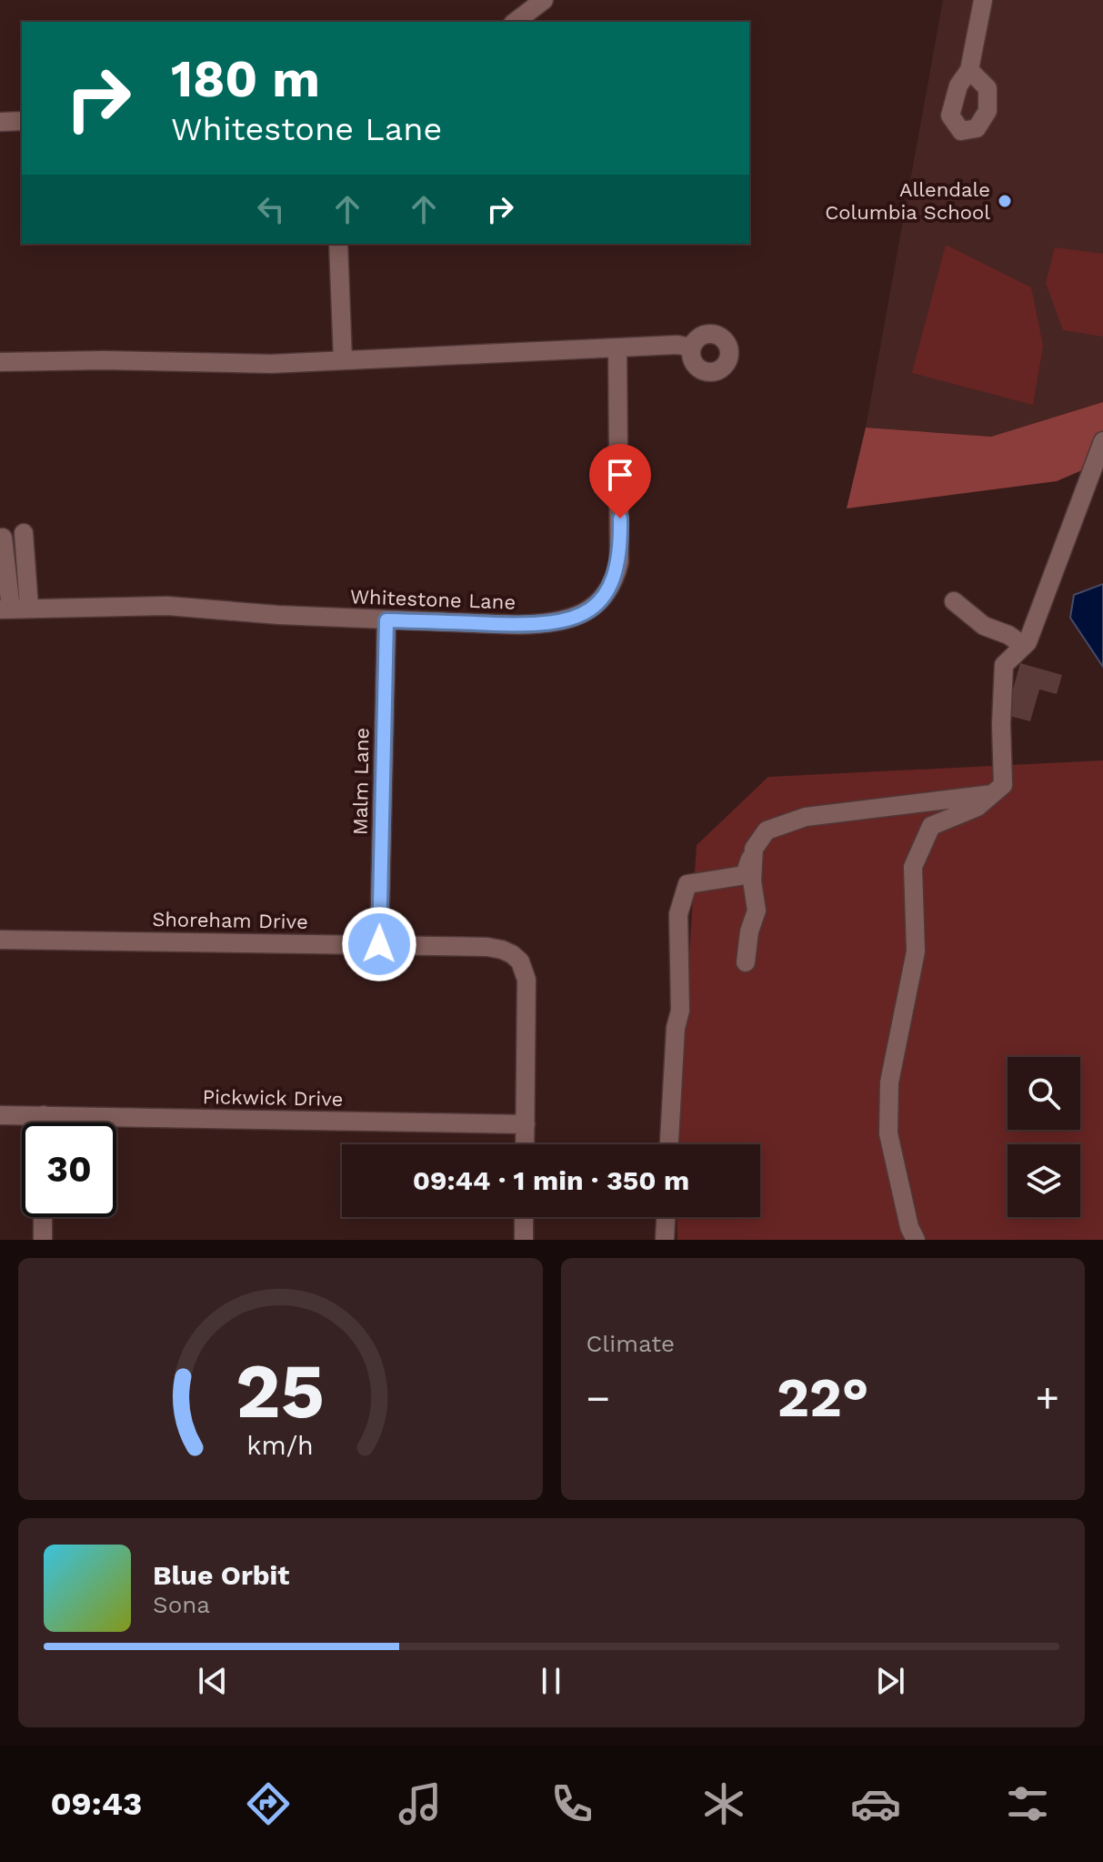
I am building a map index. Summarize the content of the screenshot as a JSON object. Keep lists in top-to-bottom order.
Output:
{
  "streets": {
    "street": [
      "Whitestone Lane",
      "Malm Lane",
      "Shoreham Drive",
      "Pickwick Drive"
    ]
  },
  "crossings": [
    ["Whitestone Lane", "Malm Lane"],
    ["Malm Lane", "Shoreham Drive"],
    ["Shoreham Drive", "Pickwick Drive"]
  ],
  "places": ["Allendale Columbia School"],
  "page": {
    "turn": ["180 m", "Whitestone Lane"],
    "limit": "30",
    "trip": "09:44 · 1 min · 350 m",
    "tile": "Climate",
    "heat": ["−", "22°", "+"],
    "song": ["Blue Orbit", "Sona"],
    "tabs": "09:43",
    "gauge": ["25", "km/h"]
  }
}
